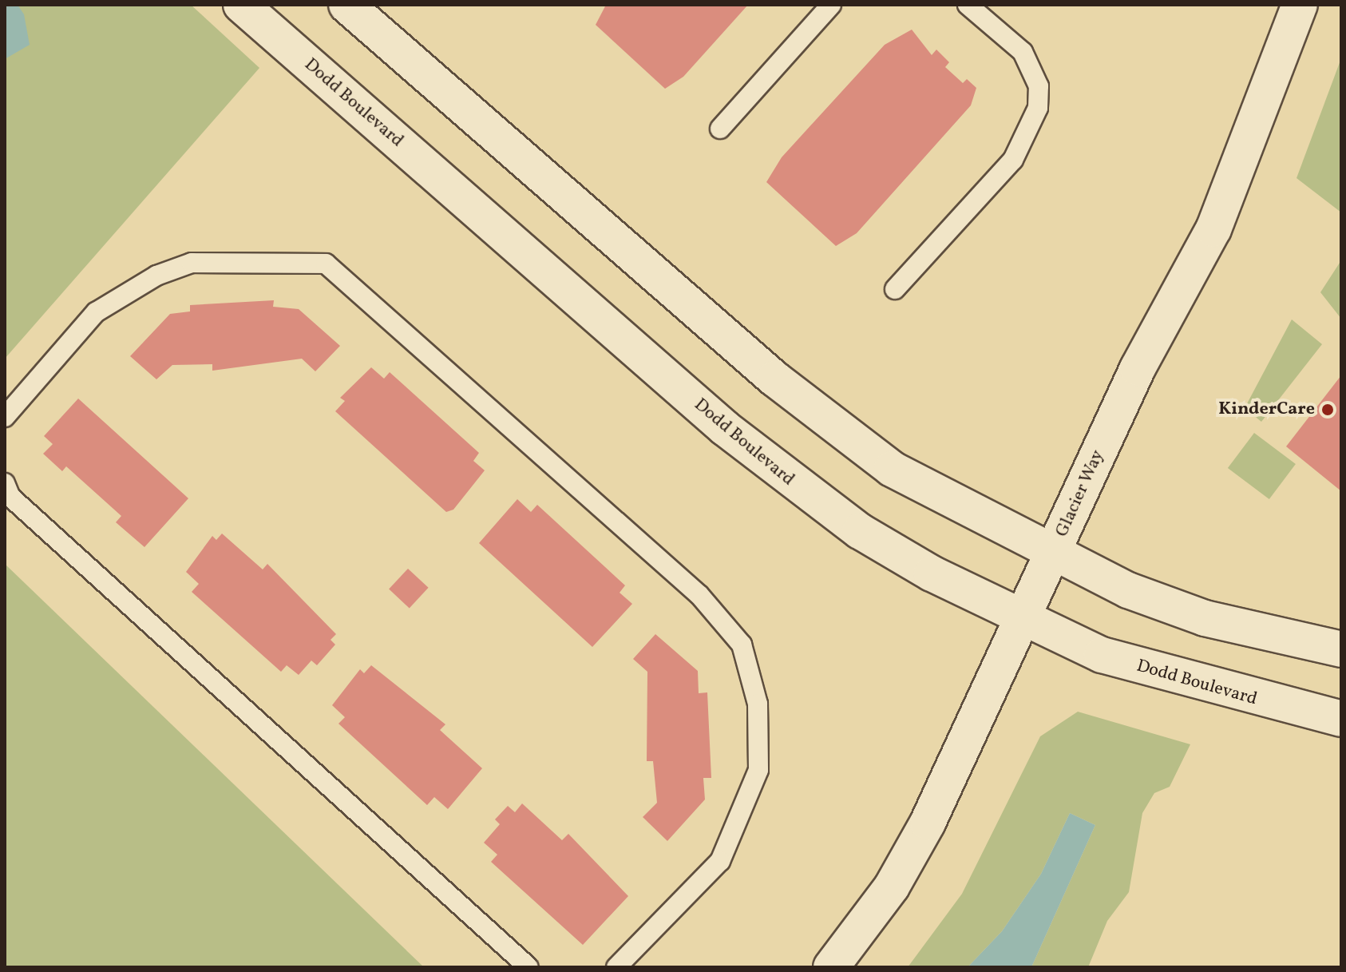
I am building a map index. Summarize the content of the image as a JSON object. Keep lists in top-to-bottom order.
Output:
{
  "streets": {
    "street": ["Dodd Boulevard", "Glacier Way"]
  },
  "crossings": [
    ["Dodd Boulevard", "Glacier Way"]
  ],
  "places": ["KinderCare"]
}
